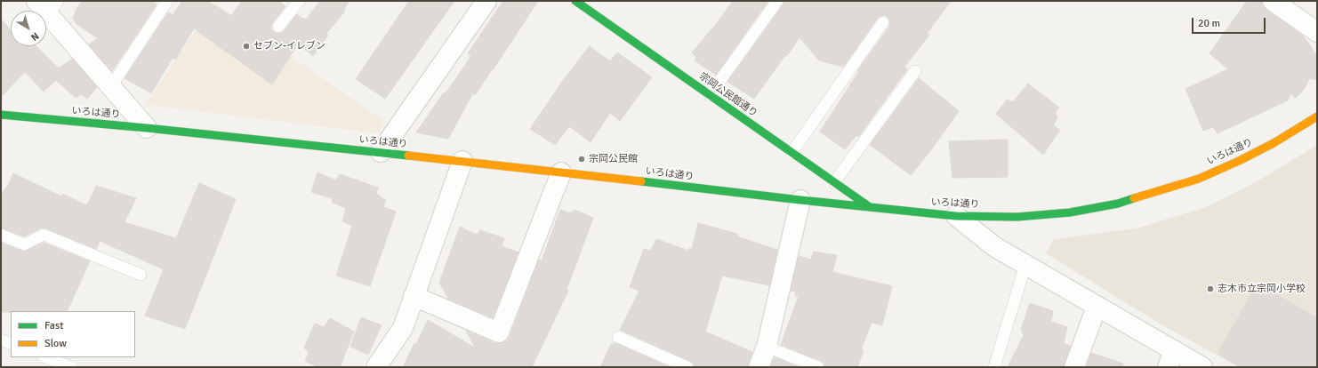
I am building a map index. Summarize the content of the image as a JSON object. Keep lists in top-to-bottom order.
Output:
{
  "streets": {
    "main road": ["宗岡公民館通り", "いろは通り"]
  },
  "crossings": [
    ["宗岡公民館通り", "いろは通り"]
  ],
  "places": ["セブン-イレブン", "宗岡公民館", "志木市立宗岡小学校"],
  "legend": ["Fast", "Slow"],
  "scale_bar": "20 m",
  "north": "bottom right"
}
